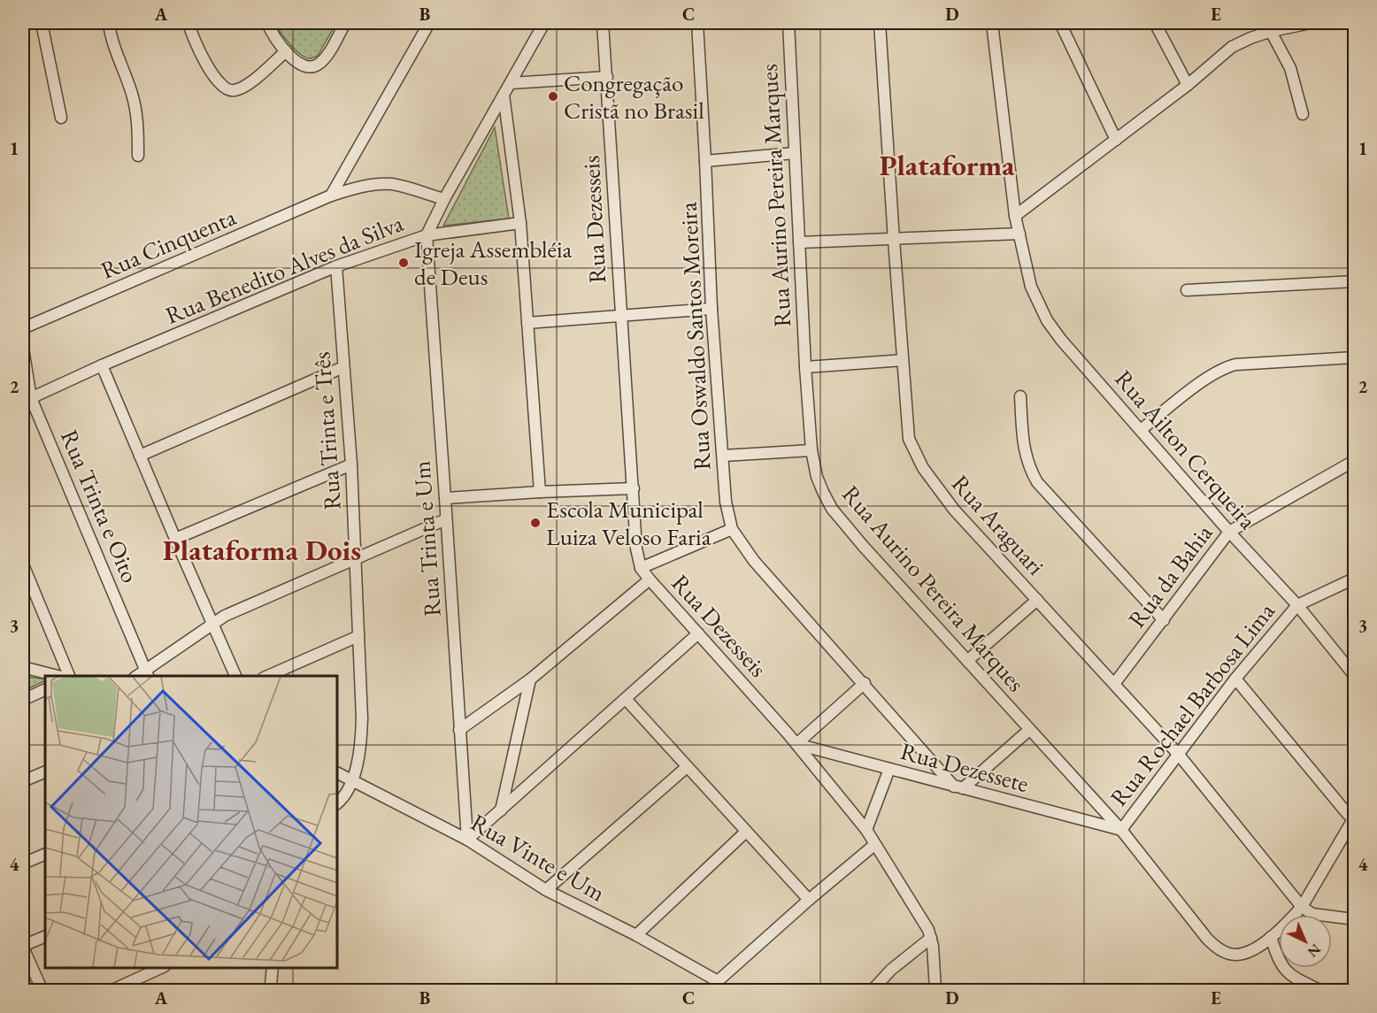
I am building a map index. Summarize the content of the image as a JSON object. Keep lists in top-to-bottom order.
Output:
{
  "streets": {
    "street": [
      "Rua Aurino Pereira Marques",
      "Rua Dezesseis",
      "Rua Cinquenta",
      "Rua Benedito Alves da Silva",
      "Rua Oswaldo Santos Moreira",
      "Rua Trinta e Três",
      "Rua Ailton Cerqueira",
      "Rua Trinta e Oito",
      "Rua Araguari",
      "Rua Trinta e Um",
      "Rua da Bahia",
      "Rua Rochael Barbosa Lima",
      "Rua Dezessete",
      "Rua Vinte e Um"
    ]
  },
  "crossings": [
    ["Rua Aurino Pereira Marques", "Rua Rochael Barbosa Lima"],
    ["Rua Aurino Pereira Marques", "Rua Dezessete"],
    ["Rua Dezesseis", "Rua Dezessete"],
    ["Rua Cinquenta", "Rua Benedito Alves da Silva"],
    ["Rua Benedito Alves da Silva", "Rua Trinta e Três"],
    ["Rua Benedito Alves da Silva", "Rua Trinta e Oito"],
    ["Rua Benedito Alves da Silva", "Rua Trinta e Um"],
    ["Rua Oswaldo Santos Moreira", "Rua Dezessete"],
    ["Rua Trinta e Três", "Rua Vinte e Um"],
    ["Rua Ailton Cerqueira", "Rua da Bahia"],
    ["Rua Ailton Cerqueira", "Rua Rochael Barbosa Lima"],
    ["Rua Araguari", "Rua da Bahia"],
    ["Rua Araguari", "Rua Rochael Barbosa Lima"],
    ["Rua Trinta e Um", "Rua Vinte e Um"],
    ["Rua Rochael Barbosa Lima", "Rua Dezessete"]
  ],
  "districts": ["Plataforma", "Plataforma Dois"],
  "places": ["Congregação Cristã no Brasil", "Igreja Assembléia de Deus", "Escola Municipal Luiza Veloso Faria"],
  "north": "bottom right",
  "grid": {
    "columns": [
      "A",
      "B",
      "C",
      "D",
      "E"
    ],
    "rows": [
      "1",
      "2",
      "3",
      "4"
    ]
  }
}
